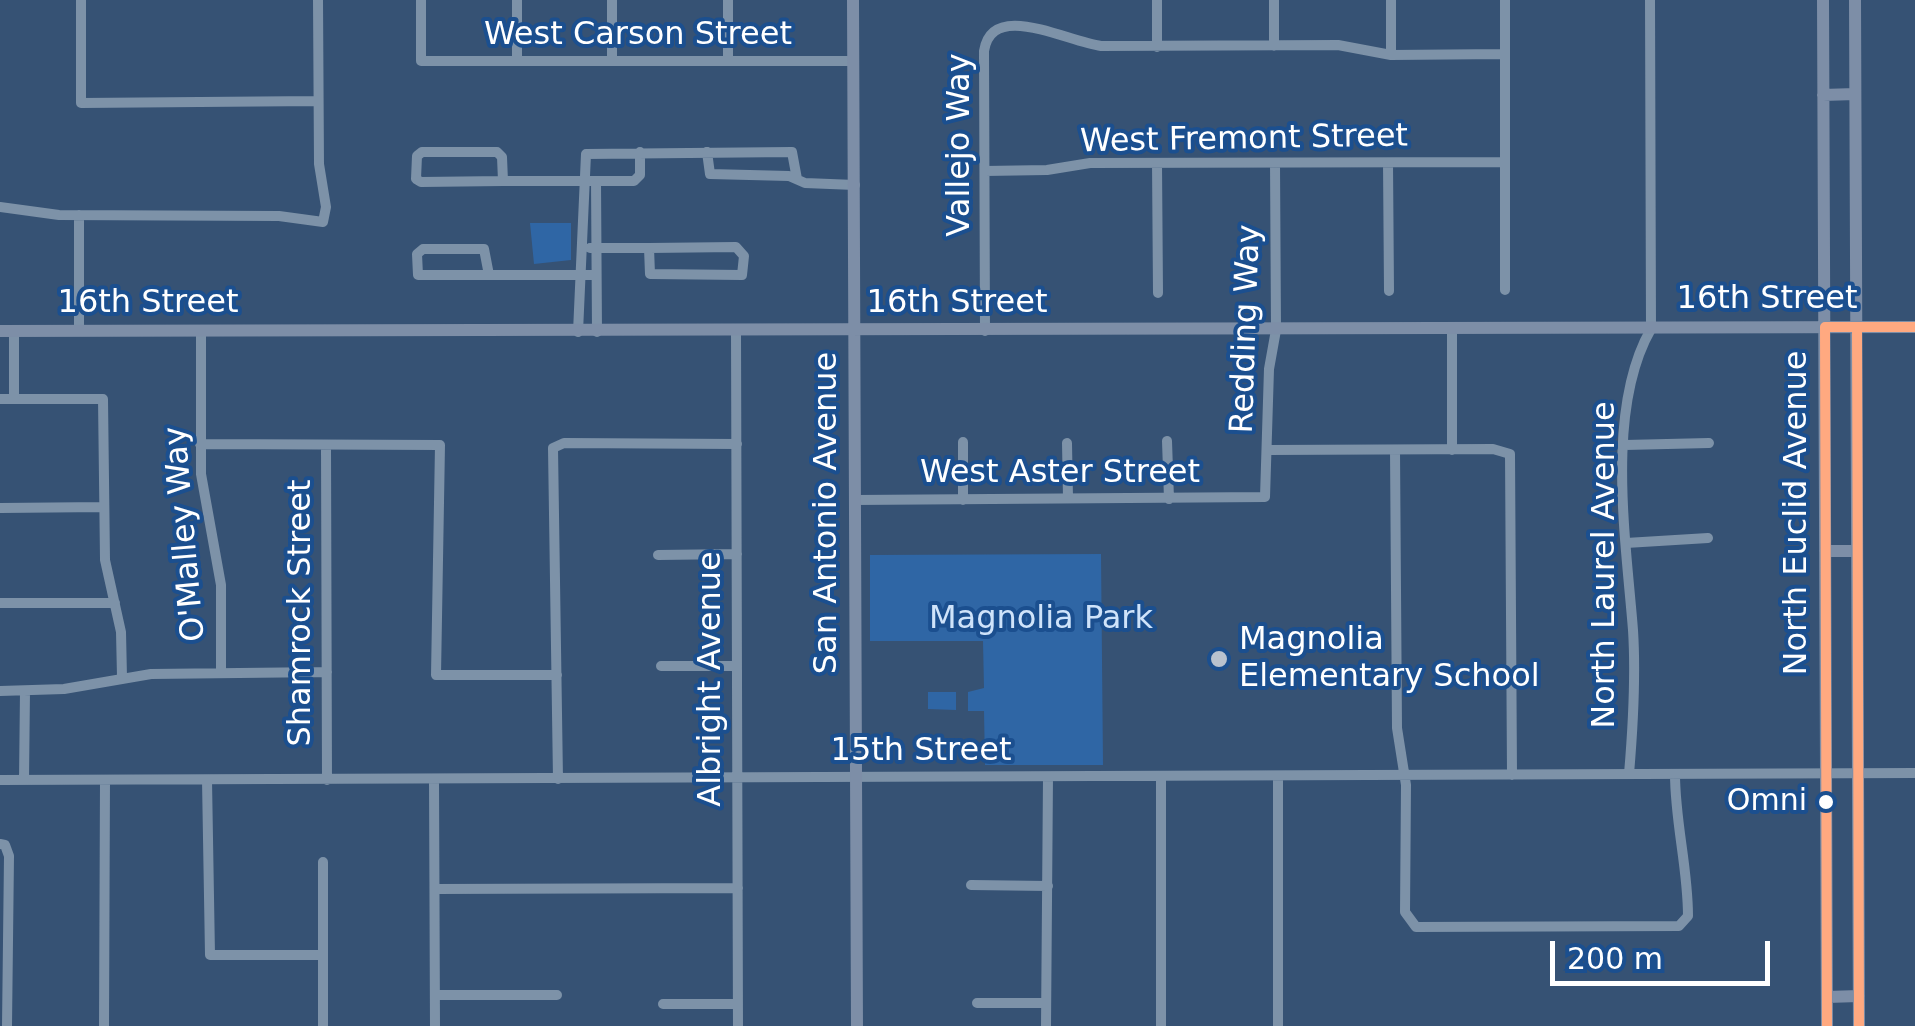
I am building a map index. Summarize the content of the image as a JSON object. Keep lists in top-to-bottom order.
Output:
{
  "streets": {
    "main road": ["16th Street", "San Antonio Avenue", "North Euclid Avenue"],
    "street": [
      "West Carson Street",
      "West Fremont Street",
      "Vallejo Way",
      "Redding Way",
      "West Aster Street",
      "O'Malley Way",
      "North Laurel Avenue",
      "Shamrock Street",
      "Albright Avenue",
      "15th Street"
    ]
  },
  "crossings": [
    ["West Carson Street", "San Antonio Avenue"],
    ["West Fremont Street", "Vallejo Way"],
    ["West Fremont Street", "Redding Way"],
    ["Vallejo Way", "16th Street"],
    ["16th Street", "Redding Way"],
    ["16th Street", "San Antonio Avenue"],
    ["16th Street", "North Euclid Avenue"],
    ["16th Street", "O'Malley Way"],
    ["16th Street", "North Laurel Avenue"],
    ["16th Street", "Albright Avenue"],
    ["Redding Way", "West Aster Street"],
    ["West Aster Street", "San Antonio Avenue"],
    ["San Antonio Avenue", "15th Street"],
    ["North Euclid Avenue", "15th Street"],
    ["North Laurel Avenue", "15th Street"],
    ["Shamrock Street", "15th Street"],
    ["Albright Avenue", "15th Street"]
  ],
  "parks": ["Magnolia Park"],
  "places": ["Magnolia Elementary School", "Omni"],
  "scale_bar": "200 m"
}
